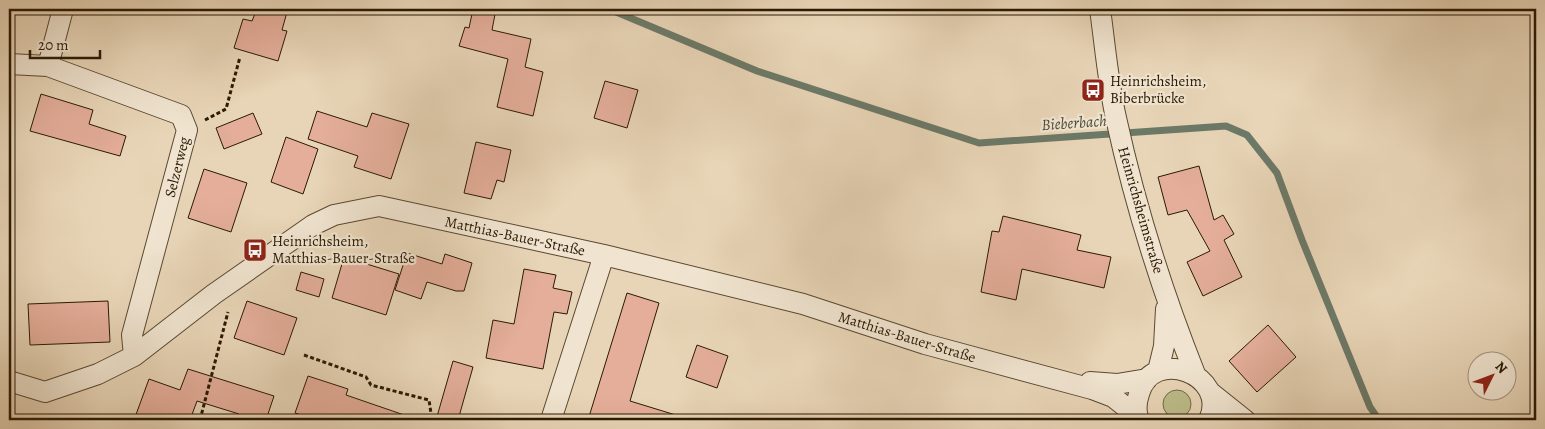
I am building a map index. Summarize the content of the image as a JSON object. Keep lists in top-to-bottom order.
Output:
{
  "streets": {
    "street": ["Selzerweg", "Heinrichsheimstraße", "Matthias-Bauer-Straße"]
  },
  "crossings": [
    ["Selzerweg", "Matthias-Bauer-Straße"],
    ["Heinrichsheimstraße", "Matthias-Bauer-Straße"]
  ],
  "water": ["Bieberbach"],
  "places": {
    "bus stop": ["Heinrichsheim, Biberbrücke", "Heinrichsheim, Matthias-Bauer-Straße"]
  },
  "scale_bar": "20 m",
  "north": "top right"
}
